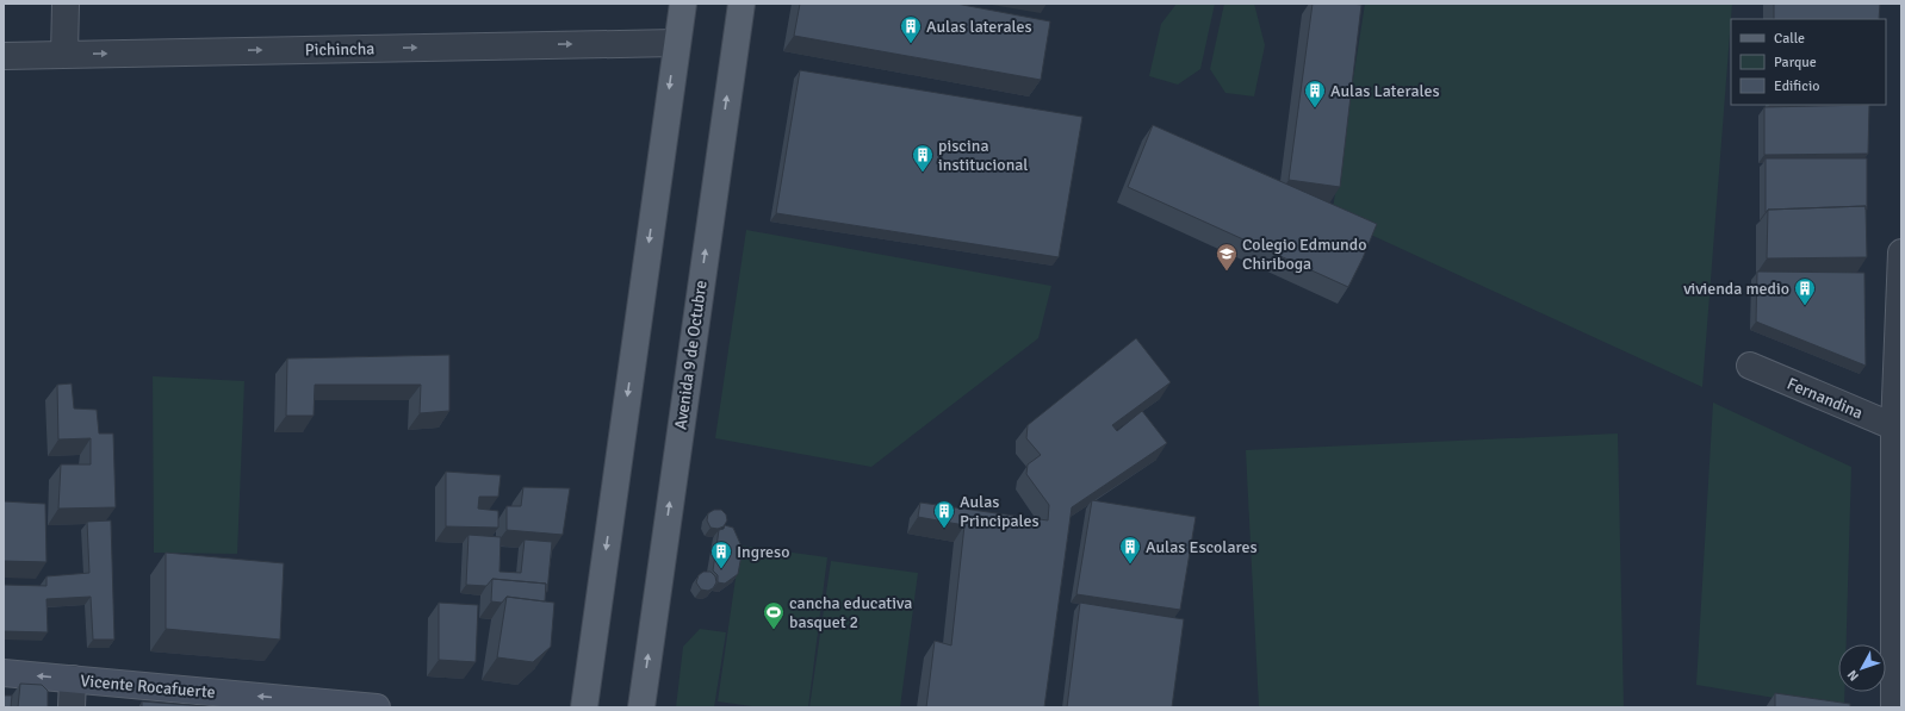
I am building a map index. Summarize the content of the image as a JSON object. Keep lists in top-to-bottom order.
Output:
{
  "streets": {
    "main road": ["Avenida 9 de Octubre", "Vicente Rocafuerte"],
    "street": ["Pichincha", "Fernandina"]
  },
  "one_way": ["Pichincha", "Vicente Rocafuerte"],
  "places": {
    "building": [
      "Aulas laterales",
      "Aulas Laterales",
      "piscina institucional",
      "vivienda medio",
      "Aulas Principales",
      "Aulas Escolares",
      "Ingreso"
    ],
    "school or university": ["Colegio Edmundo Chiriboga"],
    "sports": ["cancha educativa basquet 2"]
  },
  "legend": ["Calle", "Parque", "Edificio"],
  "north": "bottom left"
}
